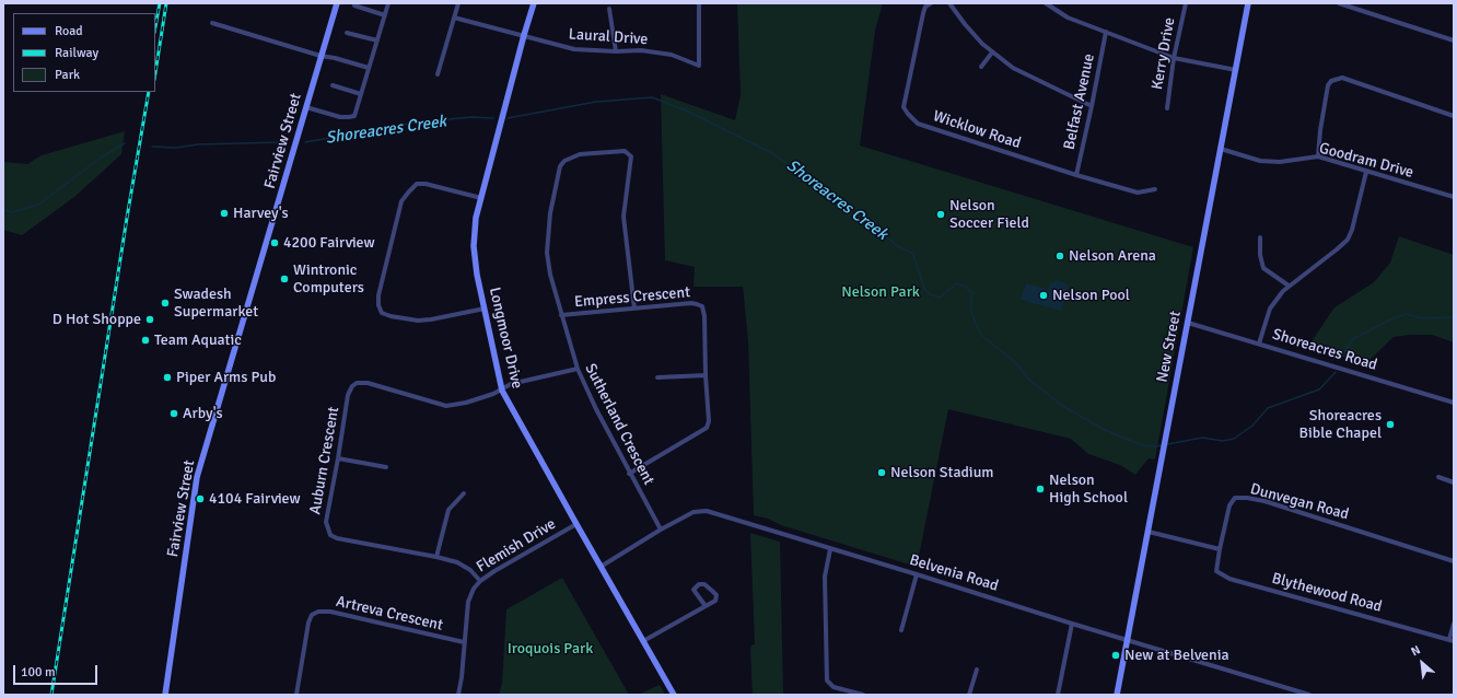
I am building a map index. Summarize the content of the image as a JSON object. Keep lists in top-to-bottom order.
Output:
{
  "streets": {
    "main road": ["Fairview Street", "Longmoor Drive", "New Street"],
    "street": [
      "Laural Drive",
      "Kerry Drive",
      "Belfast Avenue",
      "Wicklow Road",
      "Goodram Drive",
      "Empress Crescent",
      "Shoreacres Road",
      "Sutherland Crescent",
      "Auburn Crescent",
      "Dunvegan Road",
      "Flemish Drive",
      "Belvenia Road",
      "Blythewood Road",
      "Artreva Crescent"
    ]
  },
  "crossings": [
    ["Laural Drive", "Longmoor Drive"],
    ["Belfast Avenue", "Wicklow Road"],
    ["Goodram Drive", "New Street"],
    ["Empress Crescent", "Sutherland Crescent"],
    ["Longmoor Drive", "Auburn Crescent"],
    ["Longmoor Drive", "Flemish Drive"],
    ["Longmoor Drive", "Belvenia Road"],
    ["New Street", "Shoreacres Road"],
    ["New Street", "Belvenia Road"],
    ["Sutherland Crescent", "Belvenia Road"],
    ["Auburn Crescent", "Flemish Drive"],
    ["Dunvegan Road", "Blythewood Road"],
    ["Flemish Drive", "Artreva Crescent"]
  ],
  "water": ["Shoreacres Creek"],
  "parks": ["Nelson Park", "Iroquois Park"],
  "places": [
    "Harvey's",
    "Nelson Soccer Field",
    "4200 Fairview",
    "Nelson Arena",
    "Wintronic Computers",
    "Nelson Pool",
    "Swadesh Supermarket",
    "D Hot Shoppe",
    "Team Aquatic",
    "Piper Arms Pub",
    "Arby's",
    "Shoreacres Bible Chapel",
    "Nelson Stadium",
    "Nelson High School",
    "4104 Fairview",
    "New at Belvenia"
  ],
  "legend": ["Road", "Railway", "Park"],
  "scale_bar": "100 m",
  "north": "top left"
}
